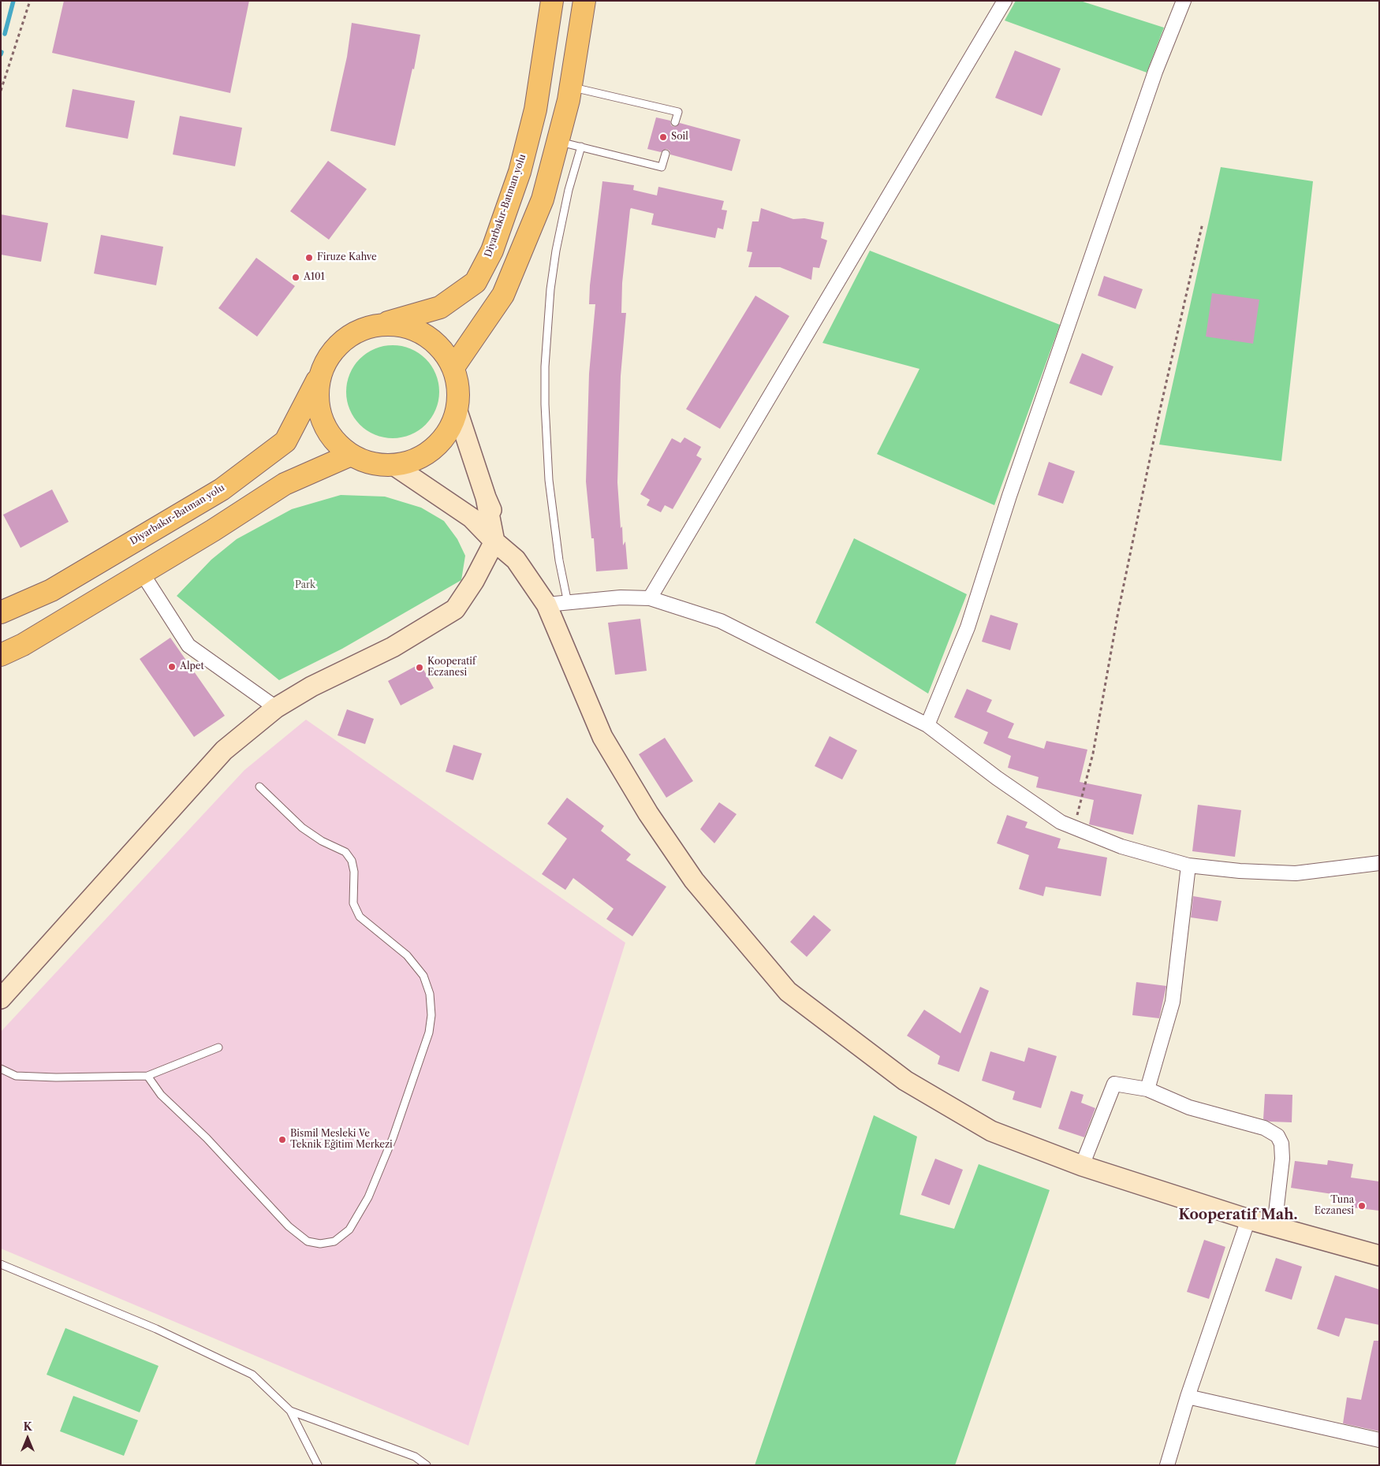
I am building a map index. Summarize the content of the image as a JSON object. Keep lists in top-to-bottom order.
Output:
{
  "streets": {
    "highway": ["Diyarbakır-Batman yolu"]
  },
  "districts": ["Kooperatif Mah."],
  "parks": ["Park"],
  "places": [
    "Soil",
    "Firuze Kahve",
    "A101",
    "Alpet",
    "Kooperatif Eczanesi",
    "Bismil Mesleki Ve Teknik Eğitim Merkezi",
    "Tuna Eczanesi"
  ],
  "north": "top"
}
